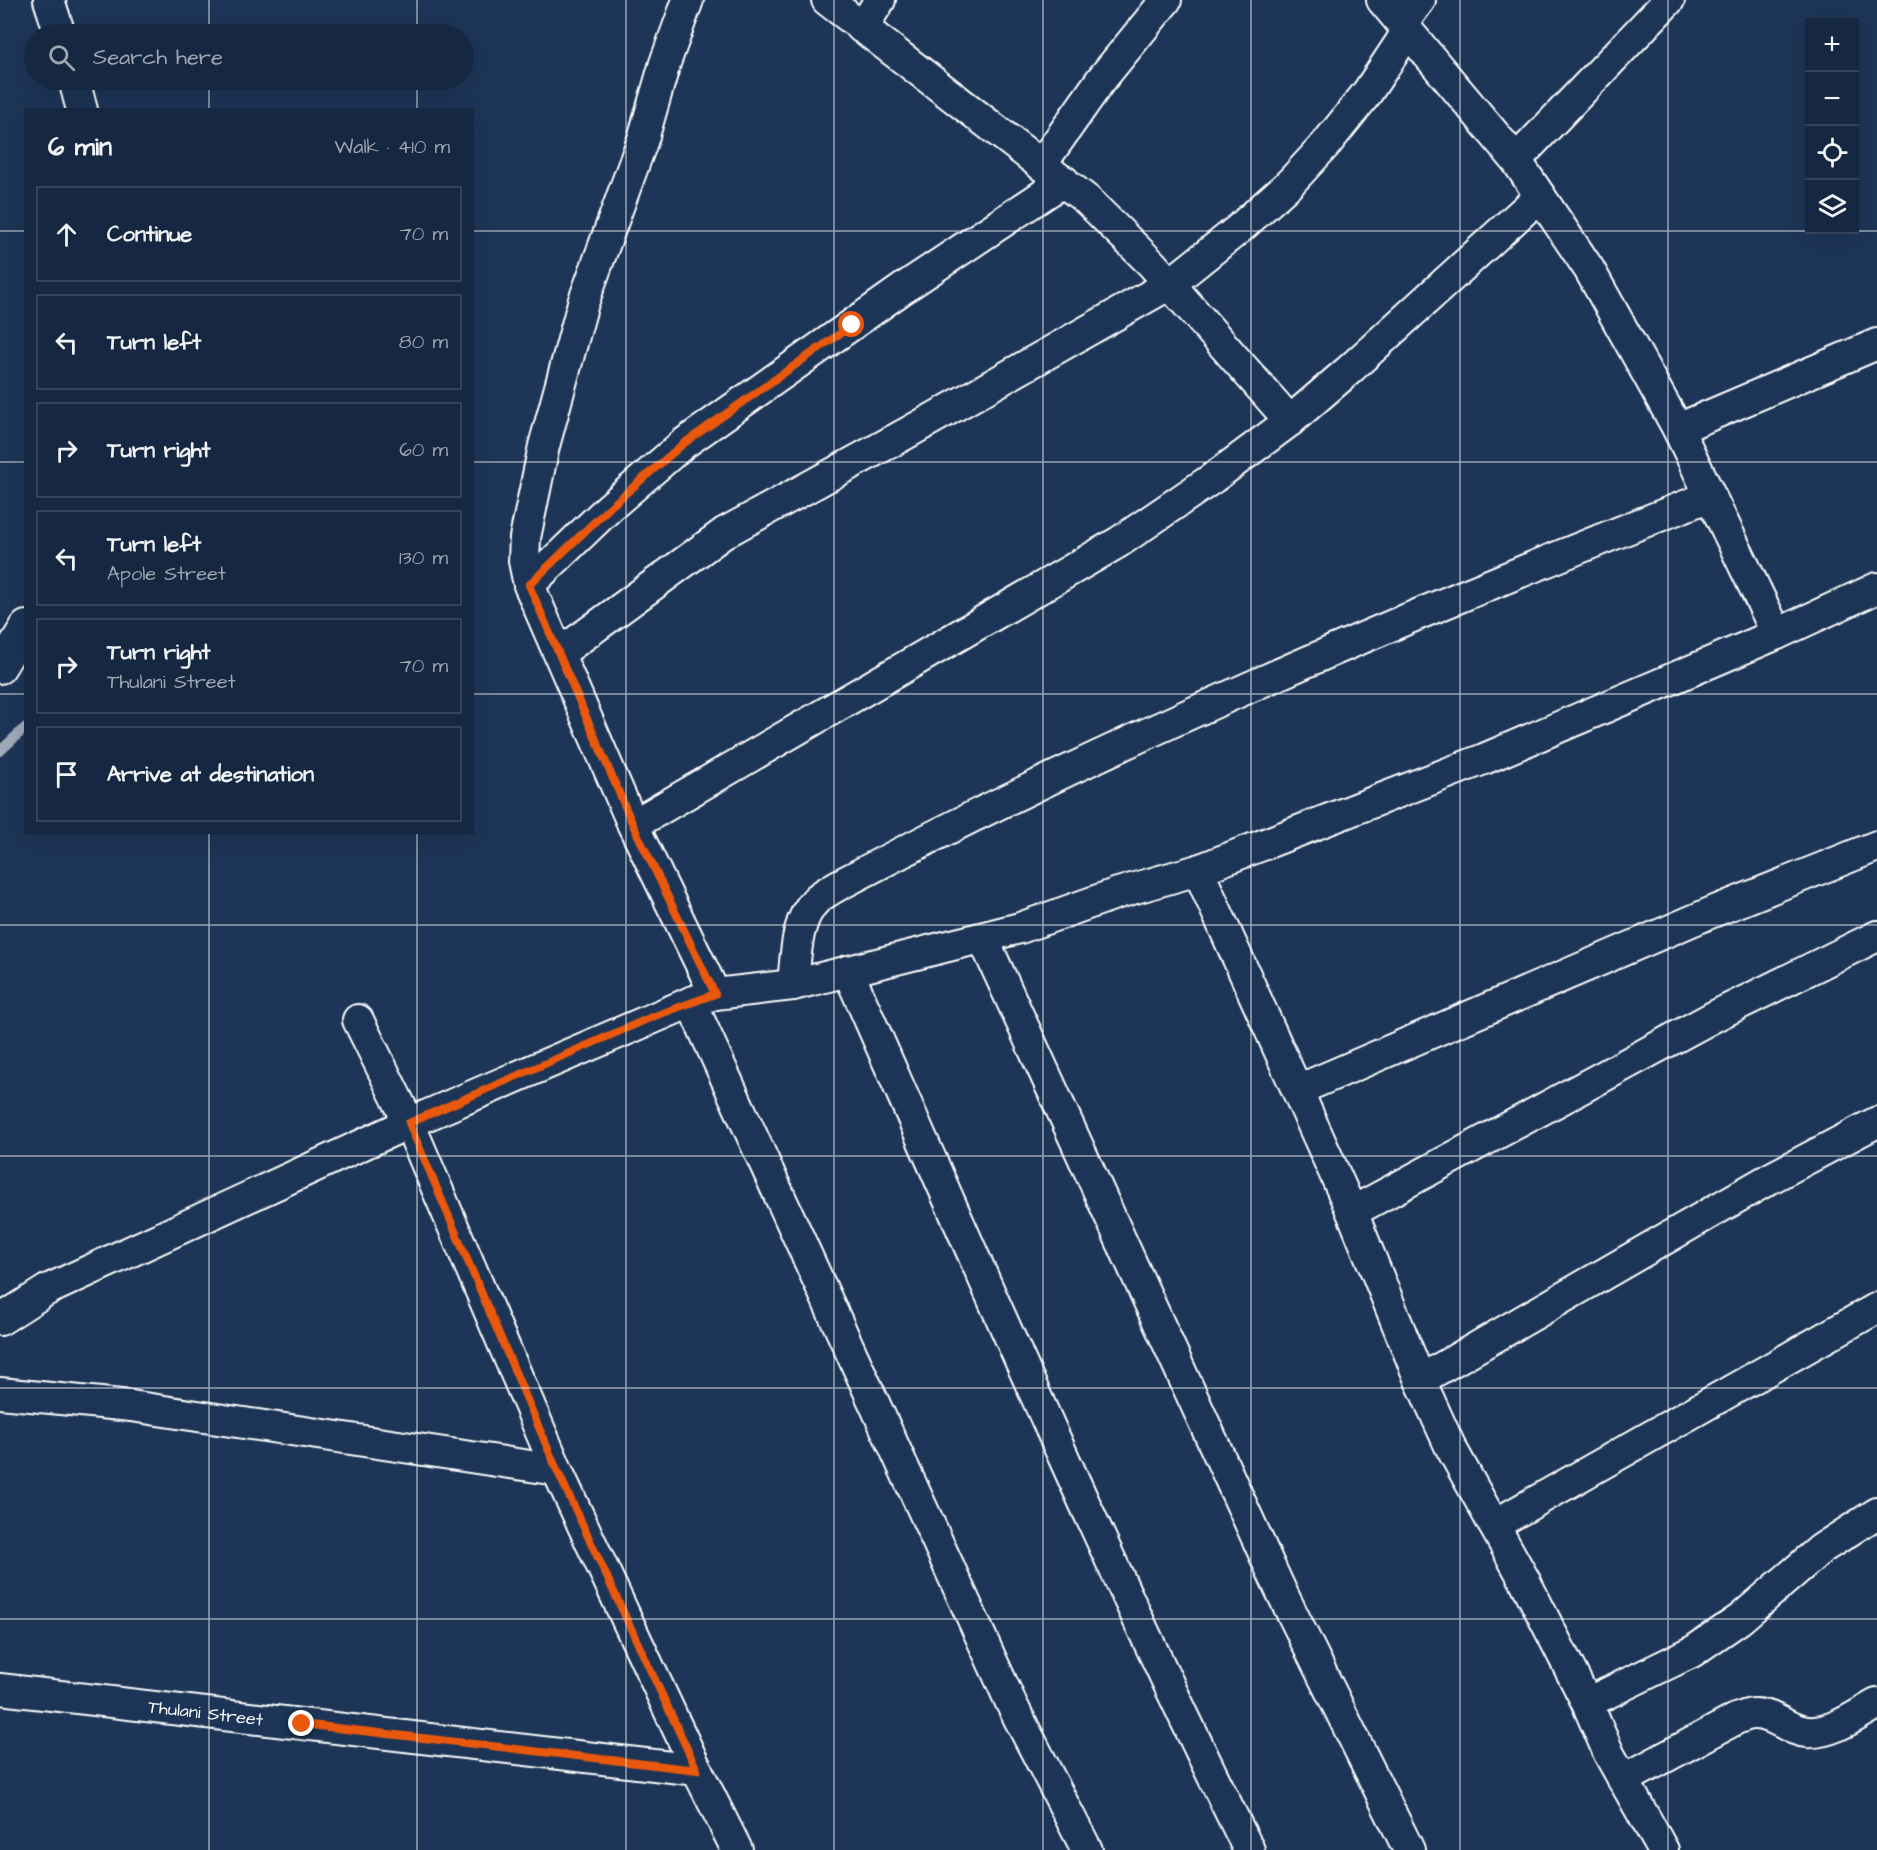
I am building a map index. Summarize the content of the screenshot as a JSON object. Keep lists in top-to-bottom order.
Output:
{
  "streets": {
    "street": ["Thulani Street"]
  },
  "page": {
    "map_buttons": ["+", "−"],
    "search": "Search here",
    "heading": ["6 min", "Walk · 410 m"],
    "list": [
      ["Continue", "70 m"],
      ["Turn left", "80 m"],
      ["Turn right", "60 m"],
      ["Turn left", "Apole Street", "130 m"],
      ["Turn right", "Thulani Street", "70 m"],
      "Arrive at destination"
    ]
  }
}
